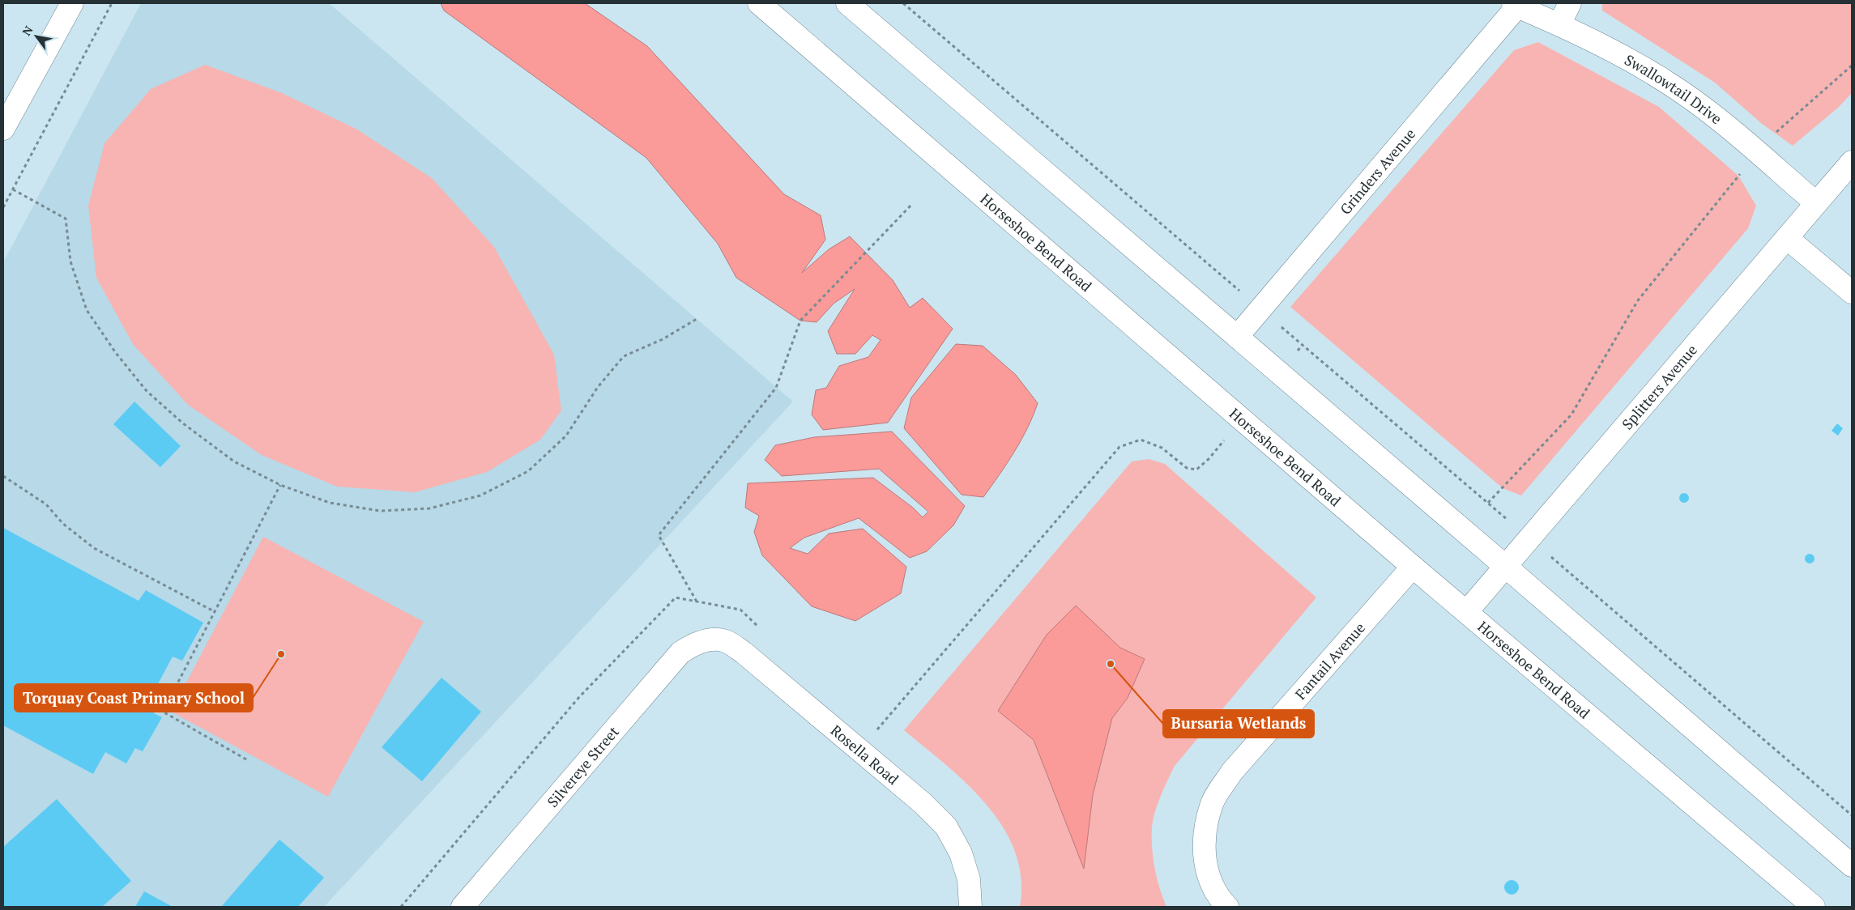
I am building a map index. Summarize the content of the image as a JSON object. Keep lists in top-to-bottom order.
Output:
{
  "streets": {
    "street": [
      "Swallowtail Drive",
      "Grinders Avenue",
      "Horseshoe Bend Road",
      "Splitters Avenue",
      "Fantail Avenue",
      "Rosella Road",
      "Silvereye Street"
    ]
  },
  "crossings": [
    ["Swallowtail Drive", "Grinders Avenue"],
    ["Swallowtail Drive", "Splitters Avenue"],
    ["Horseshoe Bend Road", "Splitters Avenue"],
    ["Horseshoe Bend Road", "Fantail Avenue"],
    ["Rosella Road", "Silvereye Street"]
  ],
  "places": ["Torquay Coast Primary School", "Bursaria Wetlands"],
  "north": "top left"
}
